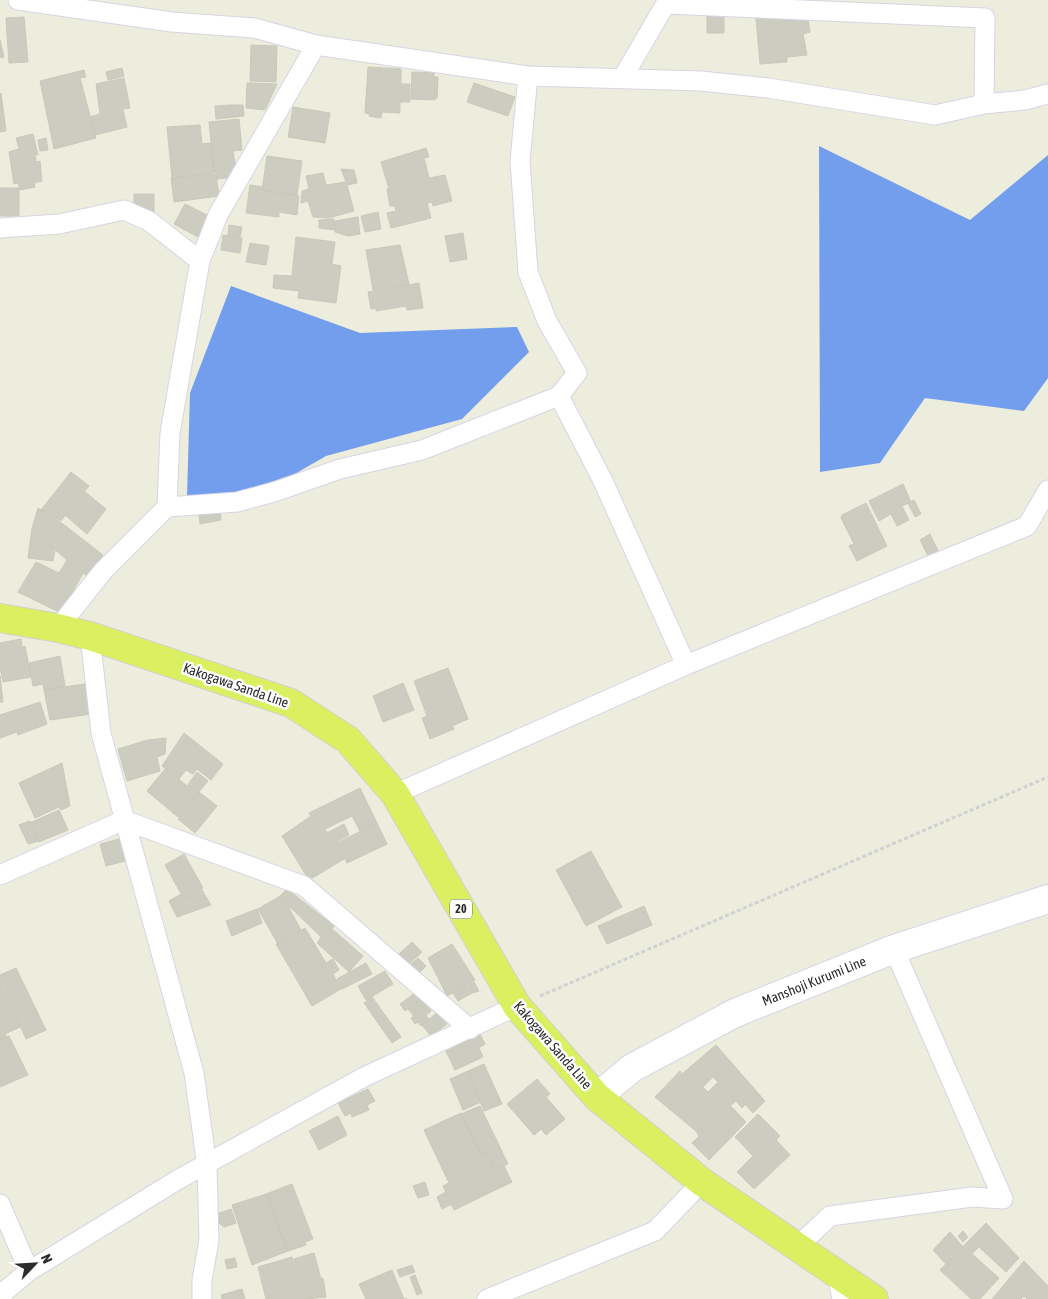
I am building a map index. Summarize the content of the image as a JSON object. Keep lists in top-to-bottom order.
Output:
{
  "streets": {
    "main road": ["Kakogawa Sanda Line", "20", "Manshoji Kurumi Line"]
  },
  "crossings": [
    ["Kakogawa Sanda Line", "Manshoji Kurumi Line"]
  ],
  "north": "top right"
}
